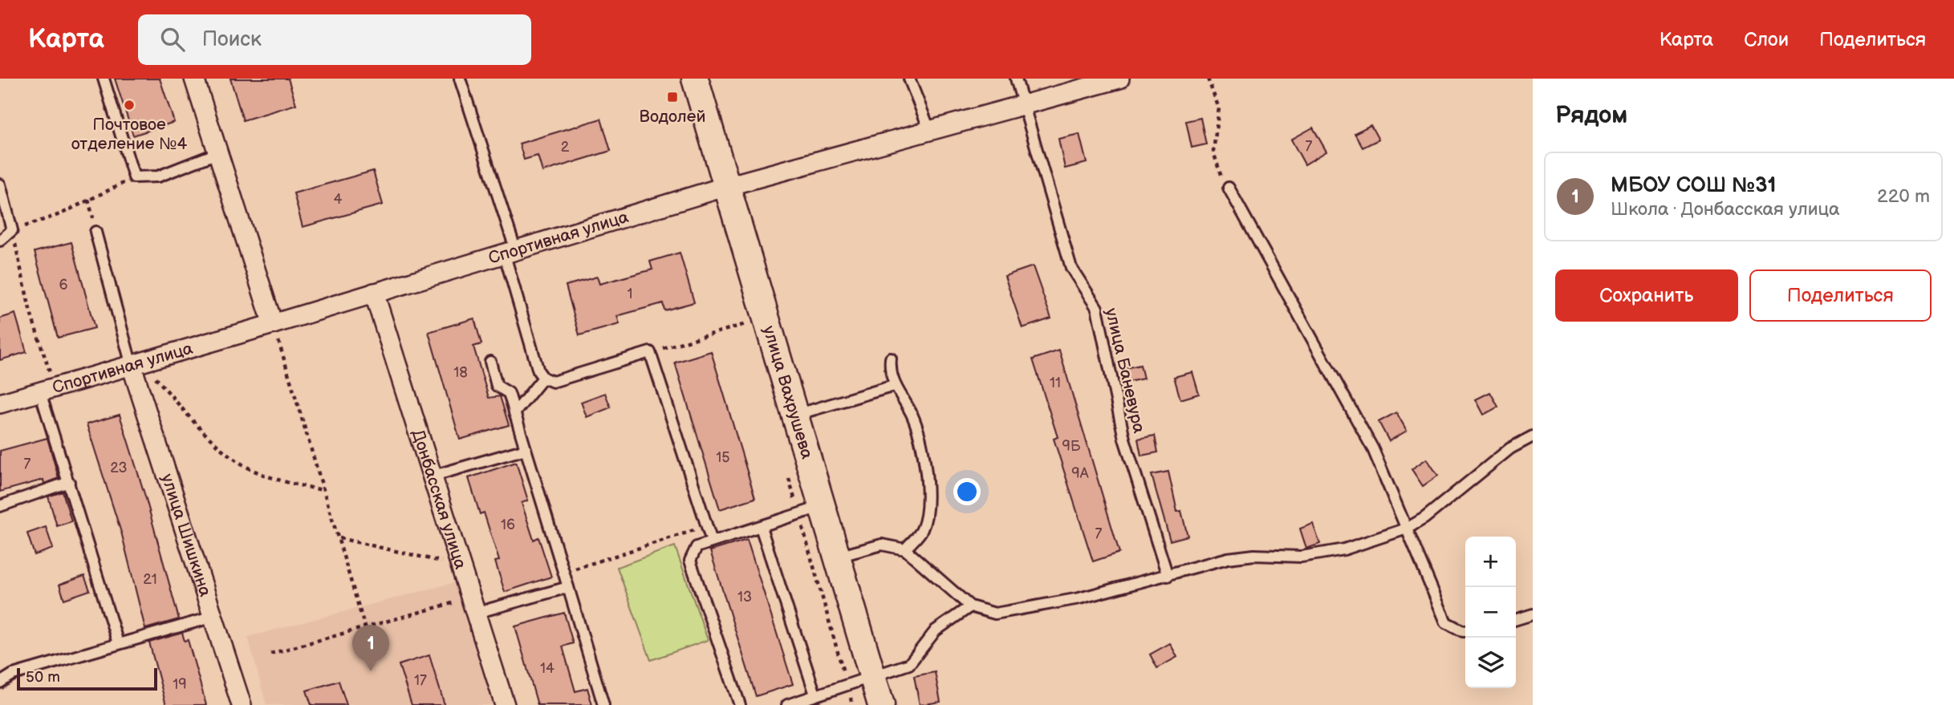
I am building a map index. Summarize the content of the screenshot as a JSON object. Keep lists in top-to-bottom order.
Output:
{
  "streets": {
    "main road": ["улица Вахрушева"],
    "street": ["Спортивная улица", "Донбасская улица", "улица Шишкина"],
    "lane": ["улица Баневура"]
  },
  "crossings": [
    ["Спортивная улица", "улица Баневура"],
    ["Спортивная улица", "улица Вахрушева"],
    ["Спортивная улица", "Донбасская улица"],
    ["Спортивная улица", "улица Шишкина"]
  ],
  "places": {
    "transit": ["Водолей"],
    "other": ["Почтовое отделение №4"]
  },
  "house_numbers": [
    "7",
    "2",
    "4",
    "6",
    "1",
    "18",
    "11",
    "9Б",
    "15",
    "7",
    "23",
    "9А",
    "16",
    "7",
    "21",
    "13",
    "14",
    "17",
    "19"
  ],
  "scale_bar": "50 m",
  "page": {
    "header": "Карта",
    "search": "Поиск",
    "nav": ["Карта", "Слои", "Поделиться"],
    "heading": "Рядом",
    "list": [
      {
        "mark": "1",
        "name": "МБОУ СОШ №31",
        "note": "Школа · Донбасская улица",
        "value": "220 m"
      }
    ],
    "buttons": ["Сохранить", "Поделиться"],
    "map_buttons": ["+", "−"],
    "pins": "1",
    "scale": "50 m"
  }
}
